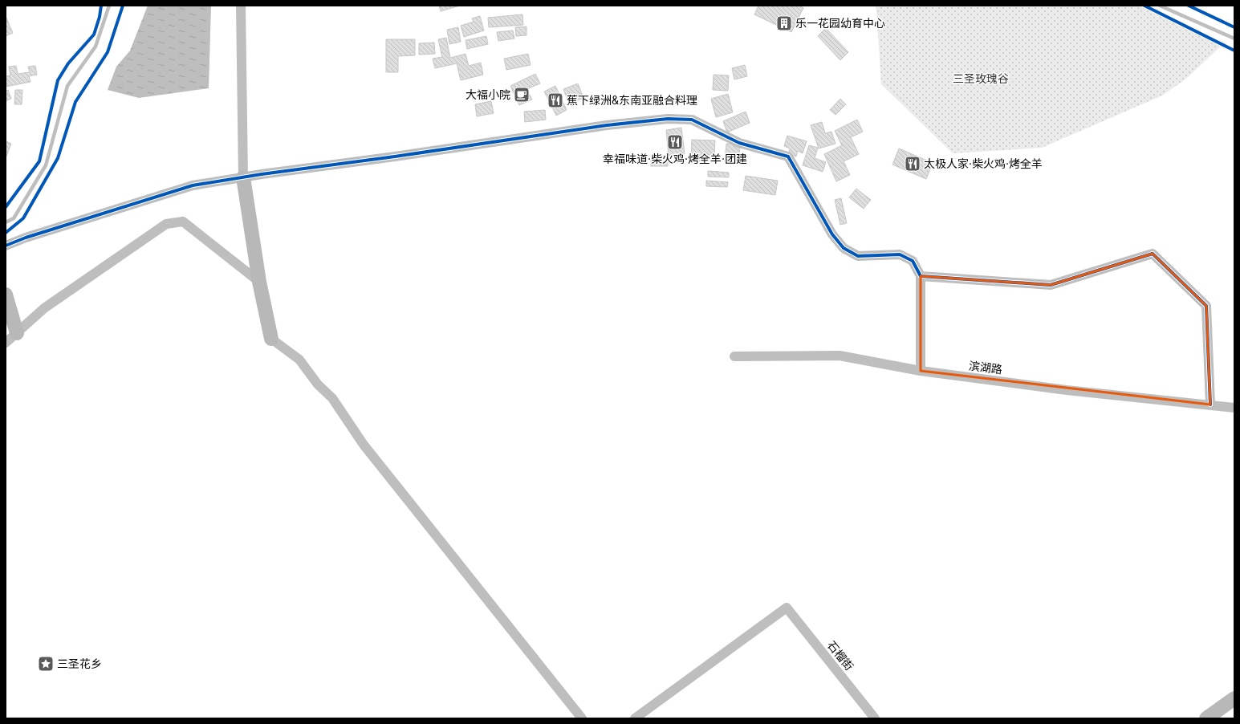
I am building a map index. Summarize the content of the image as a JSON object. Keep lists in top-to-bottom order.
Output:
{
  "streets": {
    "street": ["滨湖路", "石榴街"]
  },
  "parks": ["三圣玫瑰谷"],
  "places": {
    "building": ["乐一花园幼育中心"],
    "cafe": ["大福小院"],
    "restaurant": ["蕉下绿洲&东南亚融合料理", "幸福味道·柴火鸡·烤全羊·团建", "太极人家·柴火鸡·烤全羊"],
    "place": ["三圣花乡"]
  }
}
